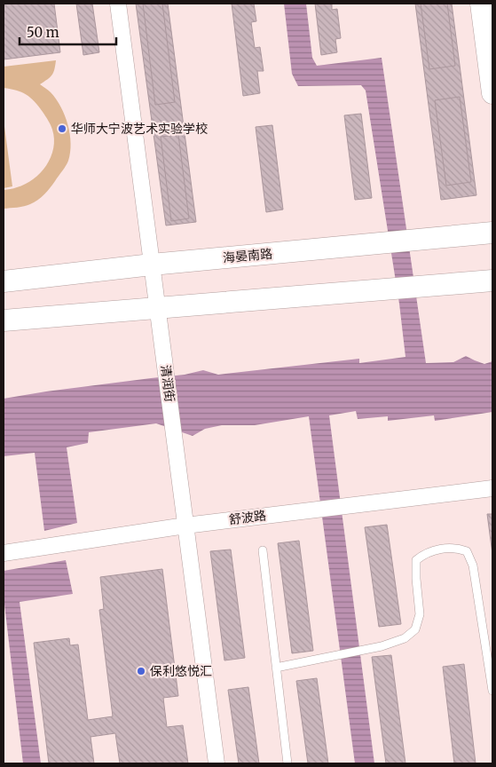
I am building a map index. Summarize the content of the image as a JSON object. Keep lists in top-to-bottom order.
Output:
{
  "streets": {
    "main road": ["海晏南路"],
    "street": ["清润街", "舒波路"]
  },
  "crossings": [
    ["海晏南路", "清润街"],
    ["清润街", "舒波路"]
  ],
  "places": ["华师大宁波艺术实验学校", "保利悠悦汇"],
  "scale_bar": "50 m"
}
